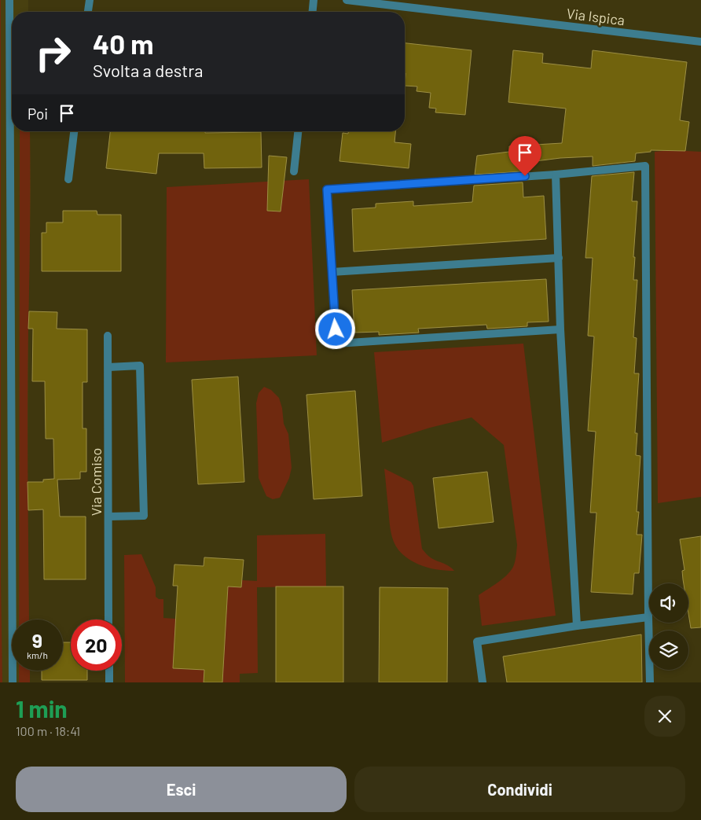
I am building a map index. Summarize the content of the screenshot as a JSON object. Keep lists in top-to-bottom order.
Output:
{
  "streets": {
    "street": ["Via Ispica", "Via Comiso"]
  },
  "page": {
    "turn": ["40 m", "Svolta a destra"],
    "then": "Poi",
    "speed": "9 km/h",
    "limit": "20",
    "heading": ["1 min", "100 m · 18:41"],
    "buttons": ["Esci", "Condividi"]
  }
}
